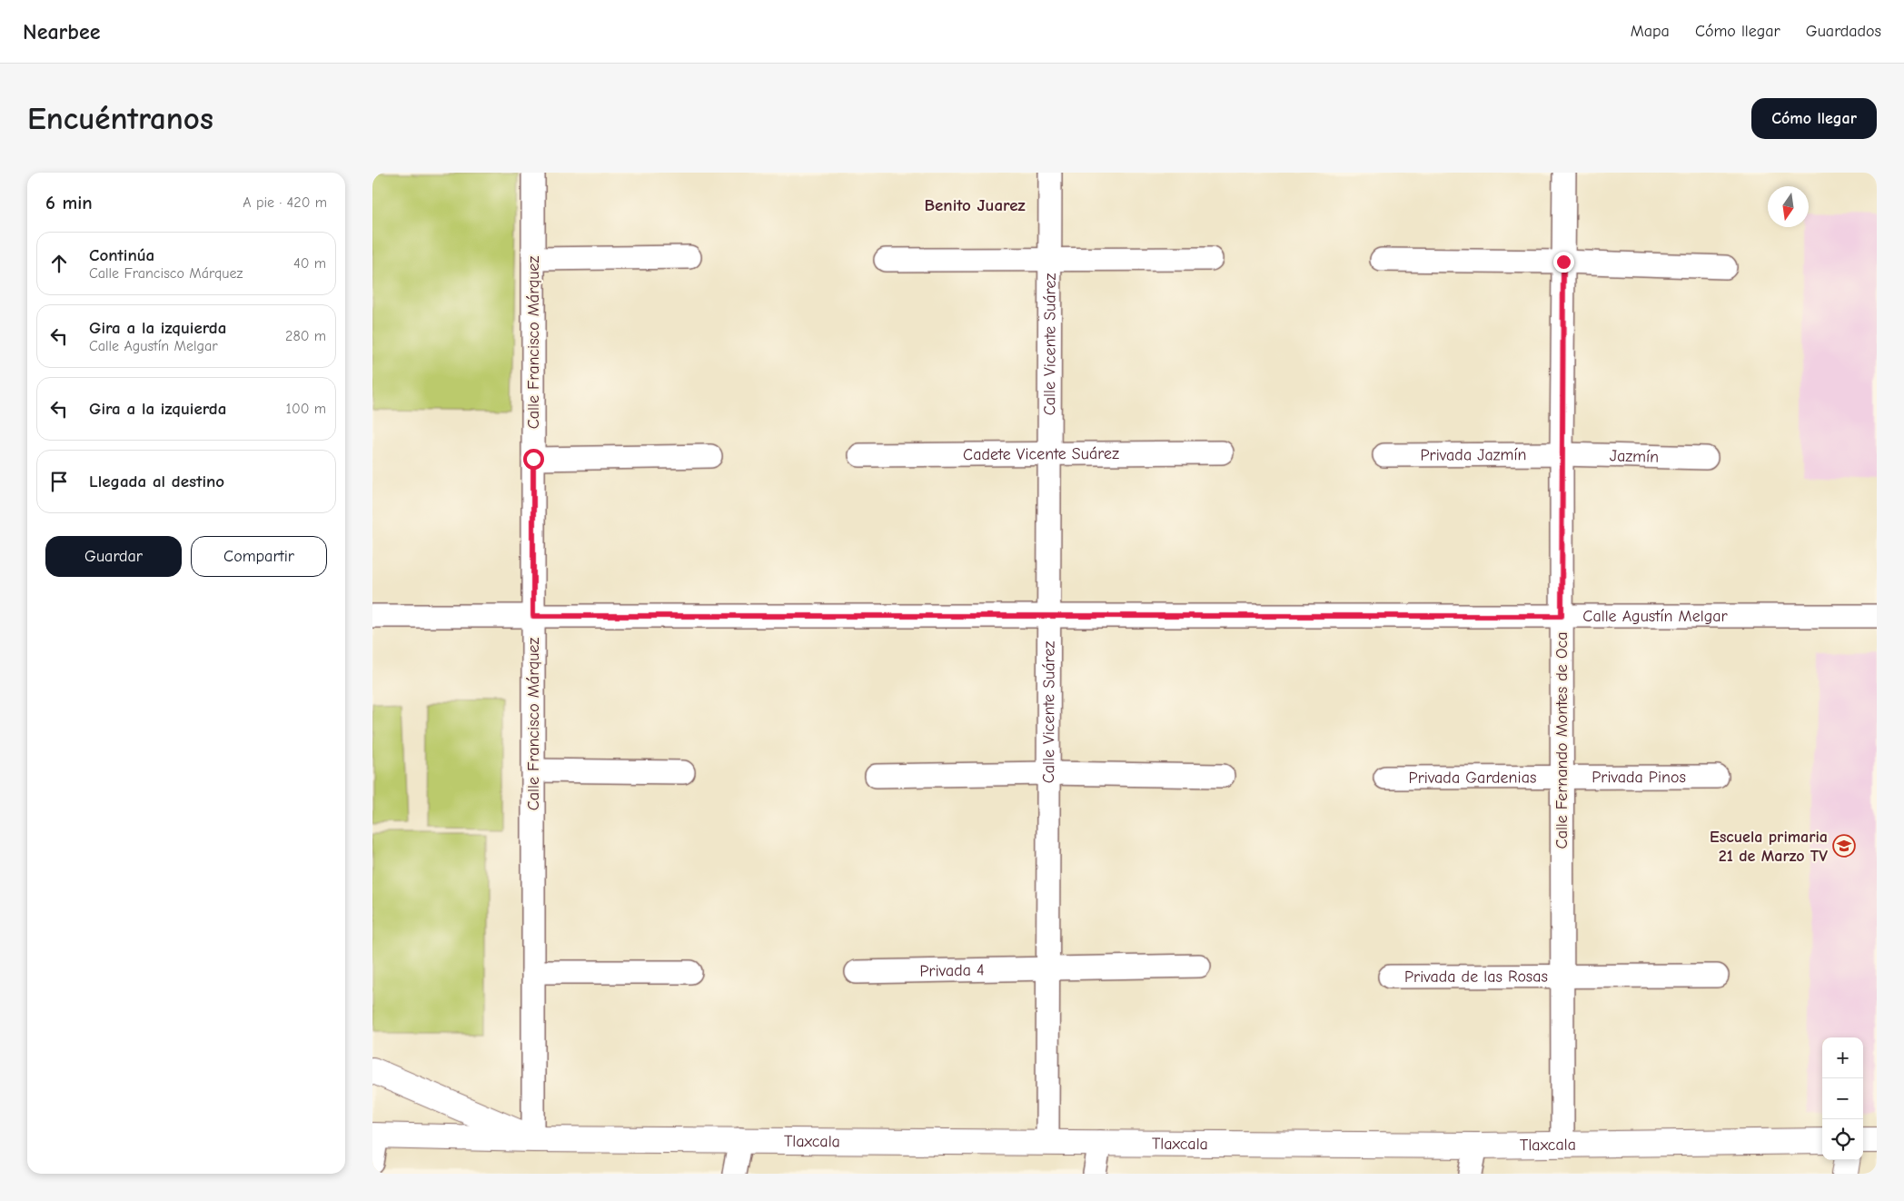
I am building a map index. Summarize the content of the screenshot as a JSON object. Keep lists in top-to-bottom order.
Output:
{
  "streets": {
    "main road": ["Tlaxcala"],
    "street": [
      "Calle Francisco Márquez",
      "Calle Vicente Suárez",
      "Cadete Vicente Suárez",
      "Privada Jazmín",
      "Jazmín",
      "Calle Agustín Melgar",
      "Calle Fernando Montes de Oca",
      "Privada Pinos",
      "Privada Gardenias",
      "Privada 4",
      "Privada de las Rosas"
    ]
  },
  "crossings": [
    ["Calle Francisco Márquez", "Calle Agustín Melgar"],
    ["Calle Francisco Márquez", "Tlaxcala"],
    ["Calle Vicente Suárez", "Cadete Vicente Suárez"],
    ["Calle Vicente Suárez", "Calle Agustín Melgar"],
    ["Calle Vicente Suárez", "Privada 4"],
    ["Calle Vicente Suárez", "Tlaxcala"],
    ["Privada Jazmín", "Jazmín"],
    ["Privada Jazmín", "Calle Fernando Montes de Oca"],
    ["Jazmín", "Calle Fernando Montes de Oca"],
    ["Calle Agustín Melgar", "Calle Fernando Montes de Oca"],
    ["Calle Fernando Montes de Oca", "Privada Pinos"],
    ["Calle Fernando Montes de Oca", "Privada Gardenias"],
    ["Calle Fernando Montes de Oca", "Privada de las Rosas"],
    ["Calle Fernando Montes de Oca", "Tlaxcala"],
    ["Privada Pinos", "Privada Gardenias"]
  ],
  "districts": ["Benito Juarez"],
  "places": {
    "school or university": ["Escuela primaria 21 de Marzo TV"]
  },
  "north": "bottom",
  "page": {
    "header": "Nearbee",
    "nav": ["Mapa", "Cómo llegar", "Guardados"],
    "buttons": [
      "Cómo llegar",
      ["Guardar", "Compartir"]
    ],
    "title": "Encuéntranos",
    "heading": ["6 min", "A pie · 420 m"],
    "list": [
      ["Continúa", "Calle Francisco Márquez", "40 m"],
      ["Gira a la izquierda", "Calle Agustín Melgar", "280 m"],
      ["Gira a la izquierda", "100 m"],
      "Llegada al destino"
    ],
    "map_buttons": ["+", "−"]
  }
}
